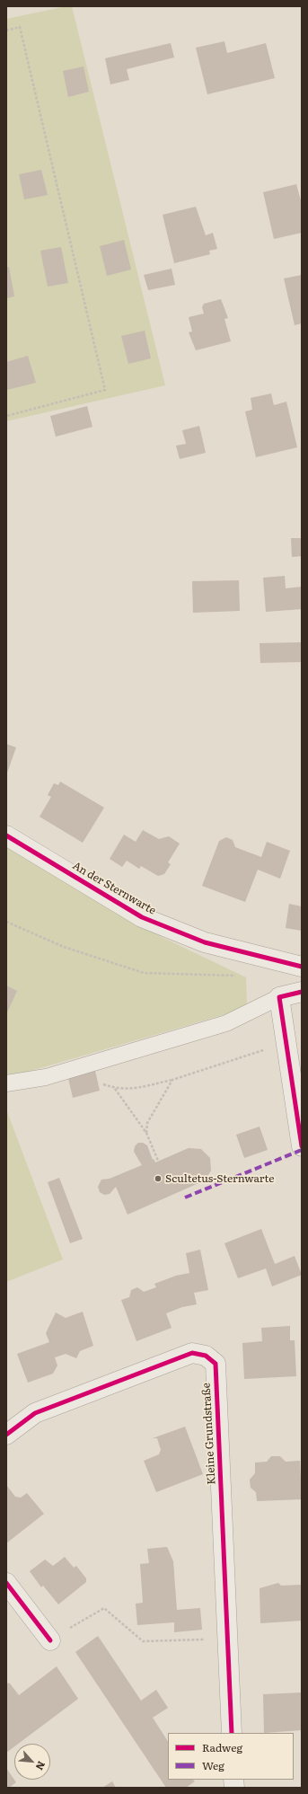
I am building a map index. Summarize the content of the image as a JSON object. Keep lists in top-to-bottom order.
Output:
{
  "streets": {
    "street": ["An der Sternwarte", "Kleine Grundstraße"]
  },
  "places": ["Scultetus-Sternwarte"],
  "legend": ["Radweg", "Weg"],
  "north": "bottom right"
}
